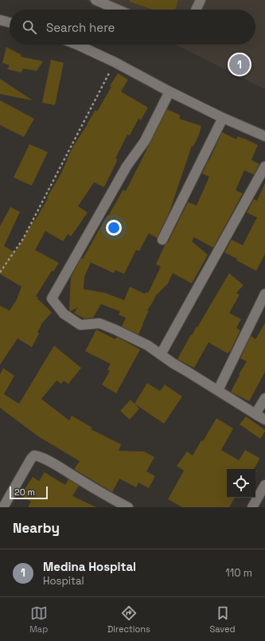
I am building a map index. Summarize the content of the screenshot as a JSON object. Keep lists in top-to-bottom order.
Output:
{
  "scale_bar": "20 m",
  "page": {
    "search": "Search here",
    "pins": "1",
    "scale": "20 m",
    "heading": "Nearby",
    "list": [
      {
        "mark": "1",
        "name": "Medina Hospital",
        "note": "Hospital",
        "value": "110 m"
      }
    ],
    "nav": ["Map", "Directions", "Saved"]
  }
}
